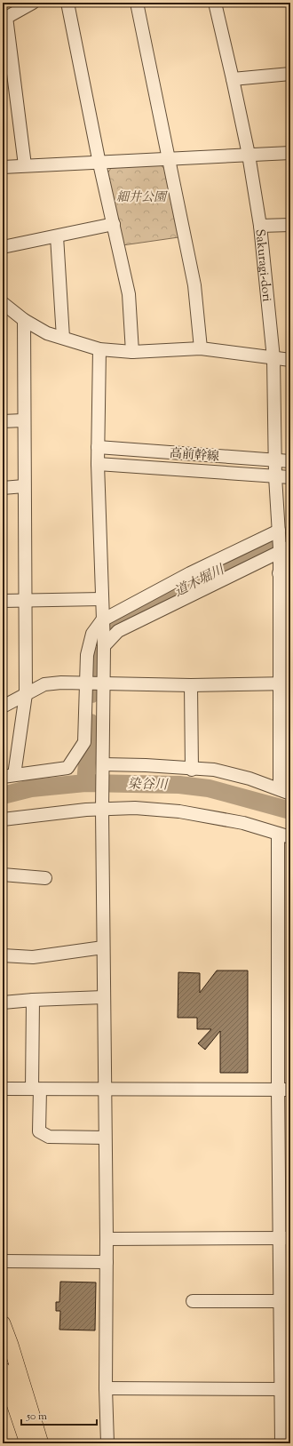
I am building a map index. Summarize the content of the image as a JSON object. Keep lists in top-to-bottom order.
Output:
{
  "streets": {
    "street": ["Sakuragi-dori", "高前幹線"]
  },
  "crossings": [
    ["Sakuragi-dori", "高前幹線"]
  ],
  "water": ["道木堀川", "染谷川"],
  "parks": ["細井公園"],
  "scale_bar": "50 m"
}
